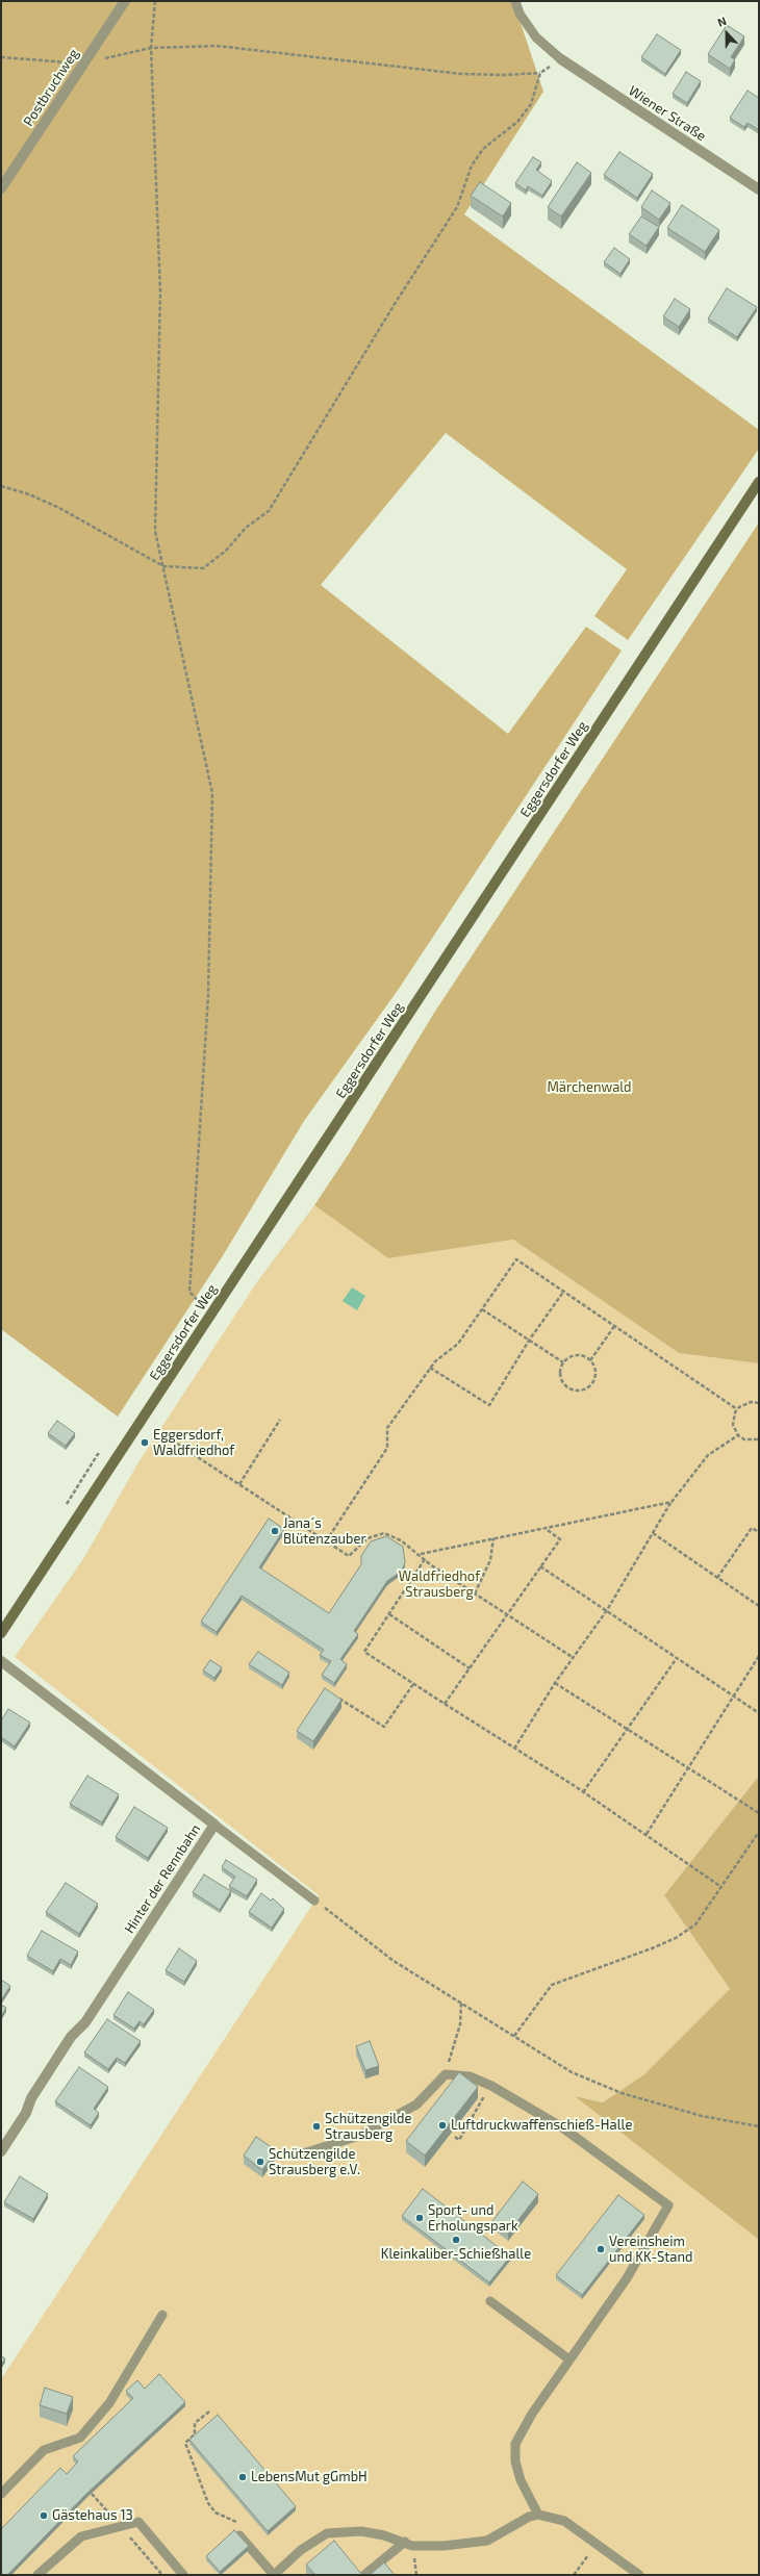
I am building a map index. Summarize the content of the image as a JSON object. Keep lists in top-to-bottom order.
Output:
{
  "streets": {
    "main road": ["Eggersdorfer Weg"],
    "street": ["Postbruchweg", "Wiener Straße", "Hinter der Rennbahn"]
  },
  "parks": ["Märchenwald", "Waldfriedhof Strausberg"],
  "places": [
    "Eggersdorf, Waldfriedhof",
    "Jana´s Blütenzauber",
    "Luftdruckwaffenschieß-Halle",
    "Schützengilde Strausberg",
    "Schützengilde Strausberg e.V.",
    "Sport- und Erholungspark",
    "Kleinkaliber-Schießhalle",
    "Vereinsheim und KK-Stand",
    "LebensMut gGmbH",
    "Gästehaus 13"
  ],
  "north": "top"
}
